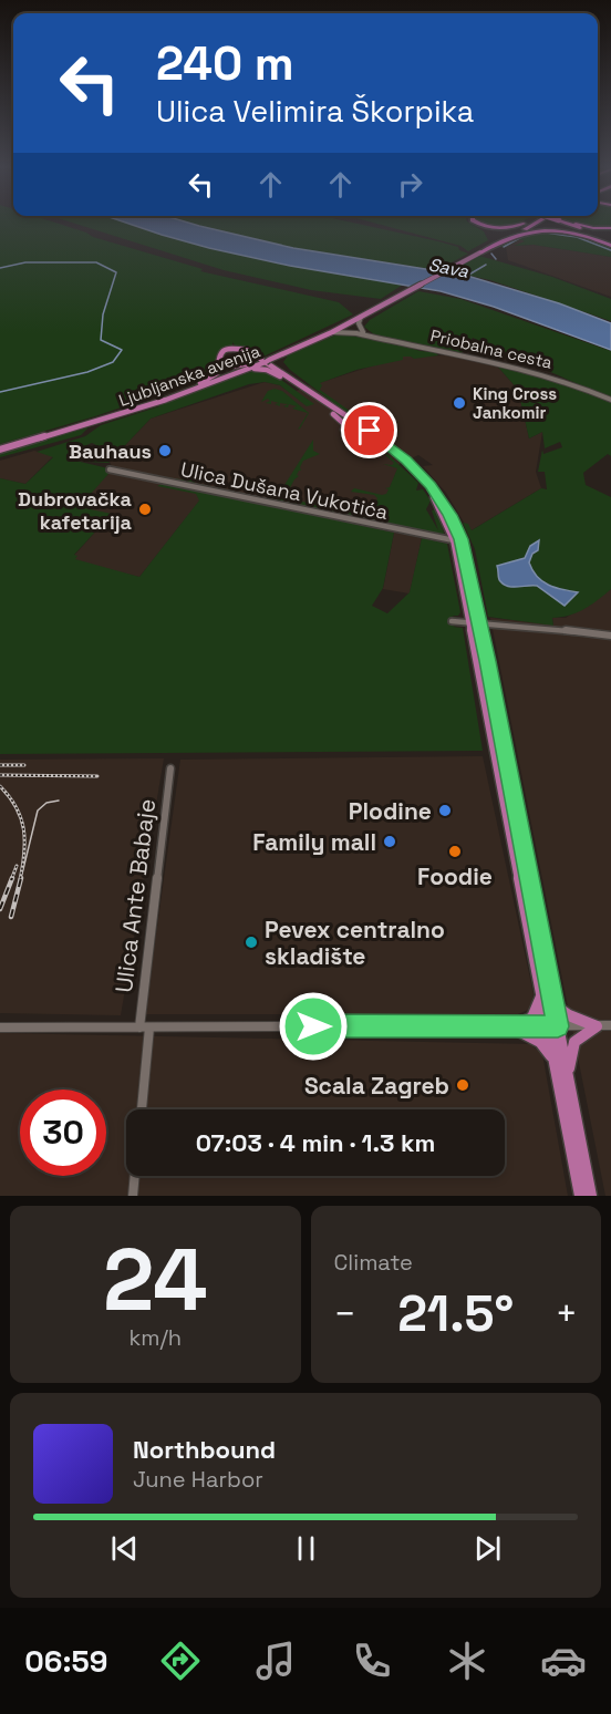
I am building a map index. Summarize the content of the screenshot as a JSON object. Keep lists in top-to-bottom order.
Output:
{
  "streets": {
    "main road": ["Ljubljanska avenija"],
    "street": ["Priobalna cesta", "Ulica Dušana Vukotića", "Ulica Ante Babaje"]
  },
  "crossings": [
    ["Priobalna cesta", "Ljubljanska avenija"]
  ],
  "water": ["Sava"],
  "places": [
    "King Cross Jankomir",
    "Bauhaus",
    "Dubrovačka kafetarija",
    "Plodine",
    "Family mall",
    "Foodie",
    "Pevex centralno skladište",
    "Scala Zagreb"
  ],
  "page": {
    "turn": ["240 m", "Ulica Velimira Škorpika"],
    "limit": "30",
    "trip": "07:03 · 4 min · 1.3 km",
    "tile": [
      ["24", "km/h"],
      "Climate"
    ],
    "heat": ["−", "21.5°", "+"],
    "song": ["Northbound", "June Harbor"],
    "tabs": "06:59"
  }
}
